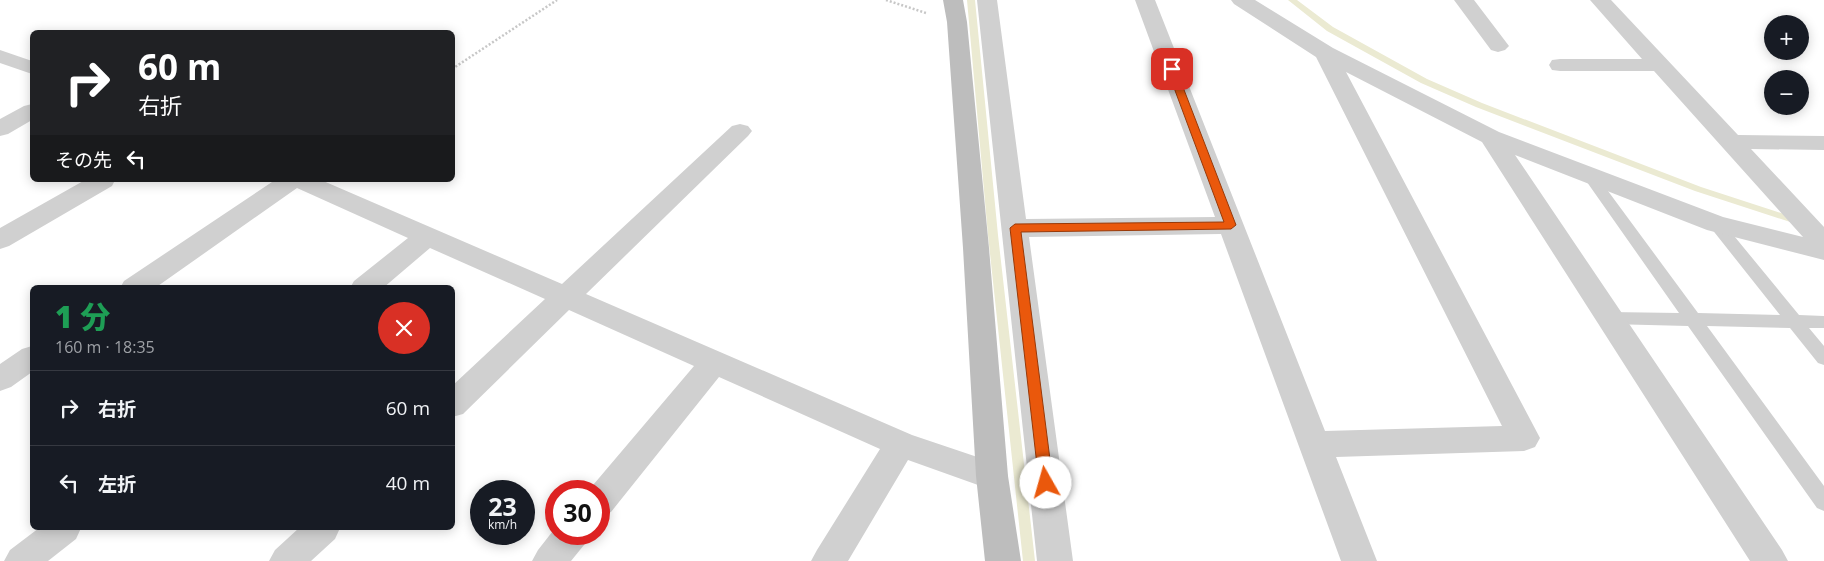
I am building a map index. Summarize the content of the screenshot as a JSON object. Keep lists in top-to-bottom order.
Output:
{
  "page": {
    "map_buttons": ["+", "−"],
    "turn": ["60 m", "右折"],
    "then": "その先",
    "heading": ["1 分", "160 m · 18:35"],
    "list": [
      {
        "name": "右折",
        "value": "60 m"
      },
      {
        "name": "左折",
        "value": "40 m"
      }
    ],
    "speed": "23 km/h",
    "limit": "30"
  }
}
